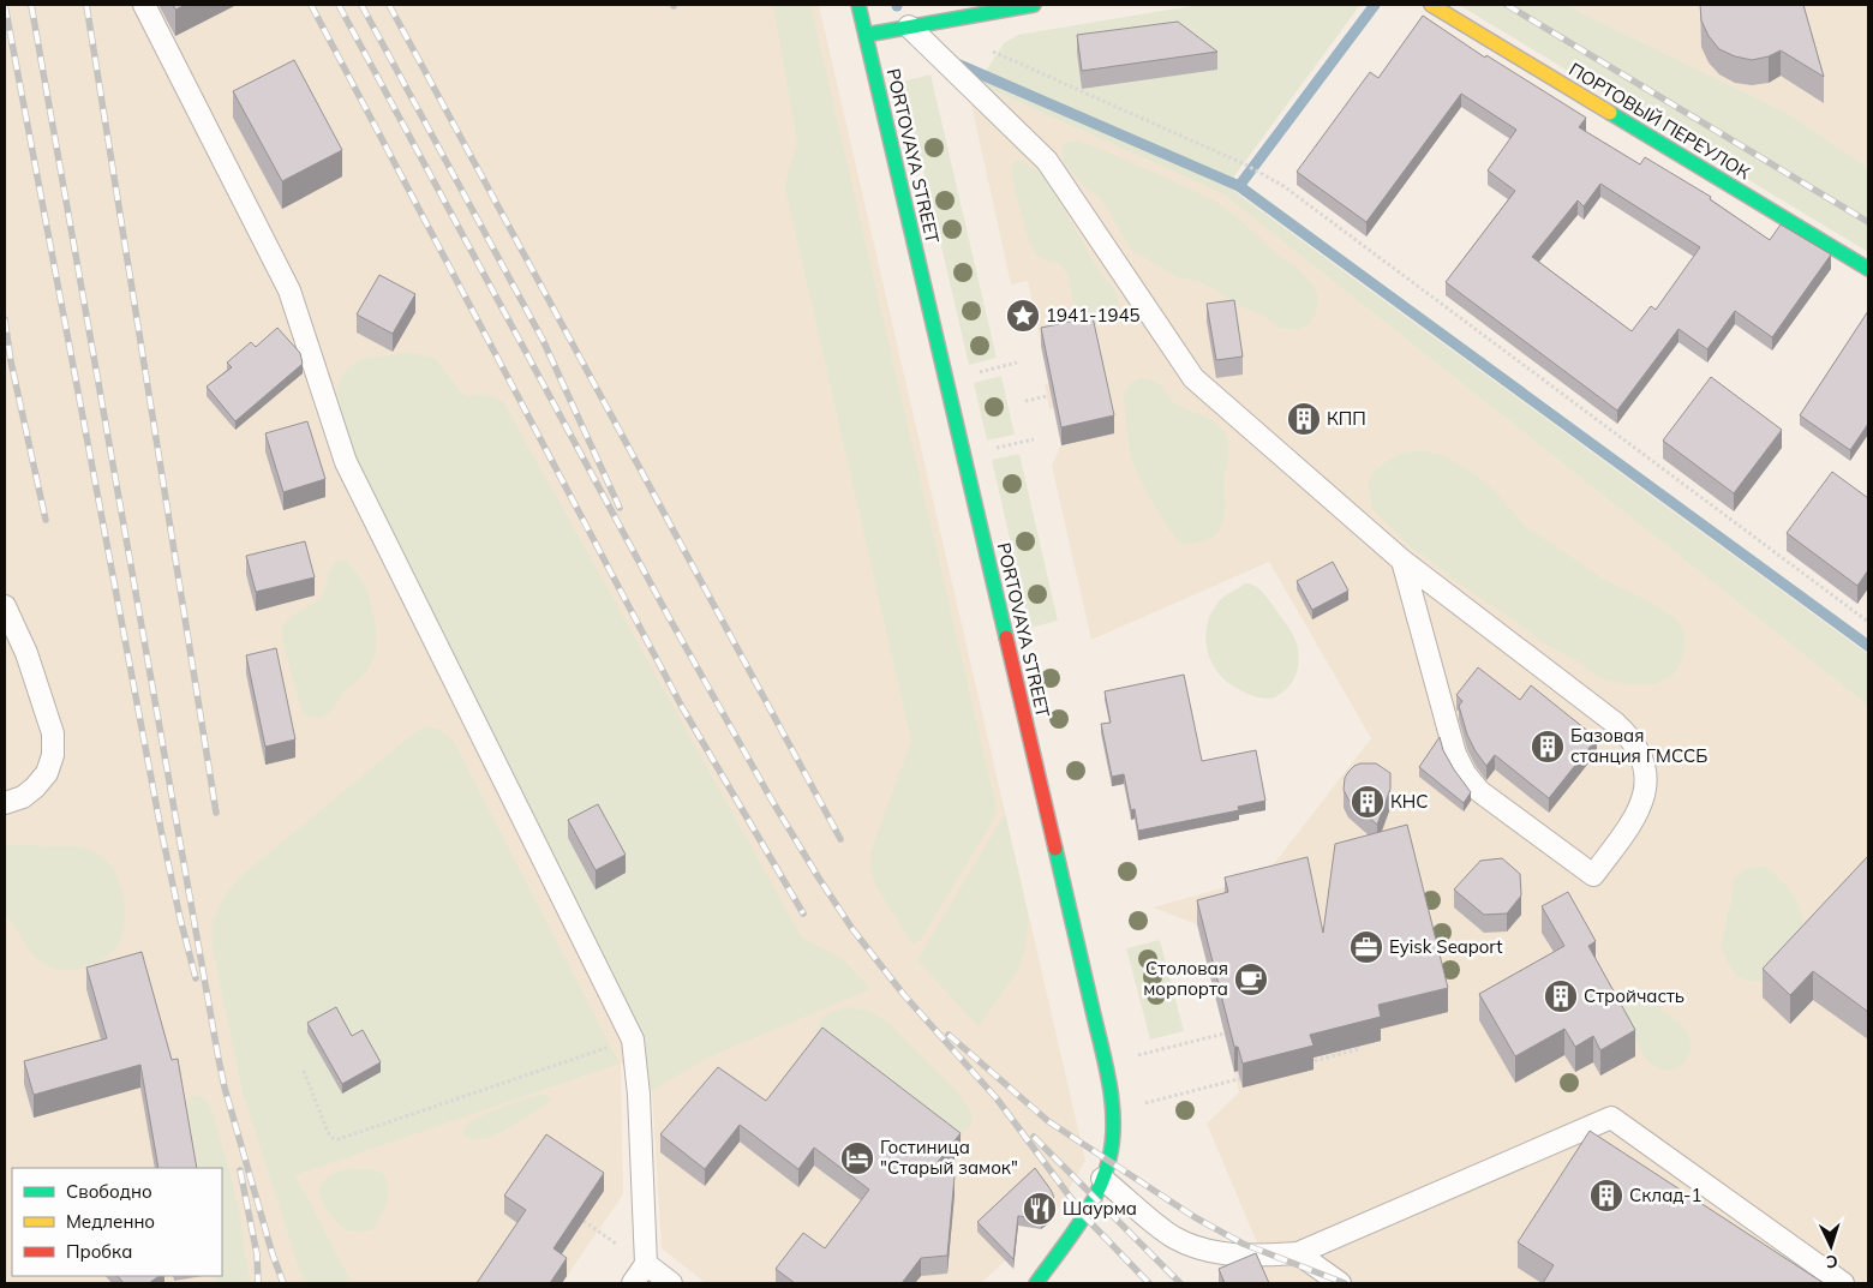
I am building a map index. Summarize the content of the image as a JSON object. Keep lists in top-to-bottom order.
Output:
{
  "streets": {
    "street": ["ПОРТОВЫЙ ПЕРЕУЛОК", "PORTOVAYA STREET"]
  },
  "places": {
    "place": ["1941-1945"],
    "building": [
      "КПП",
      "Базовая станция ГМССБ",
      "КНС",
      "Стройчасть",
      "Склад-1"
    ],
    "office": ["Eyisk Seaport"],
    "cafe": ["Столовая морпорта"],
    "hotel": ["Гостиница \"Старый замок\""],
    "restaurant": ["Шаурма"]
  },
  "legend": ["Свободно", "Медленно", "Пробка"],
  "north": "bottom"
}
